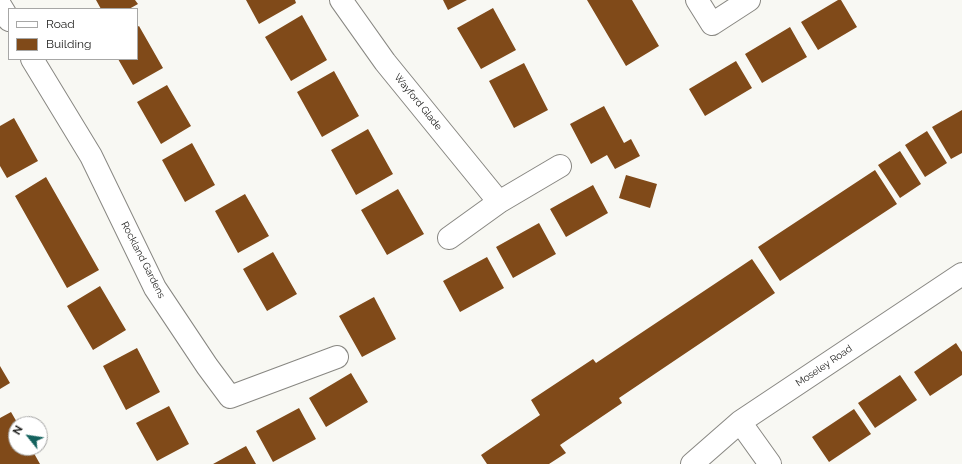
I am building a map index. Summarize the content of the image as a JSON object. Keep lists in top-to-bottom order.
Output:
{
  "streets": {
    "street": ["Wayford Glade", "Rockland Gardens", "Moseley Road"]
  },
  "legend": ["Road", "Building"],
  "north": "top left"
}
